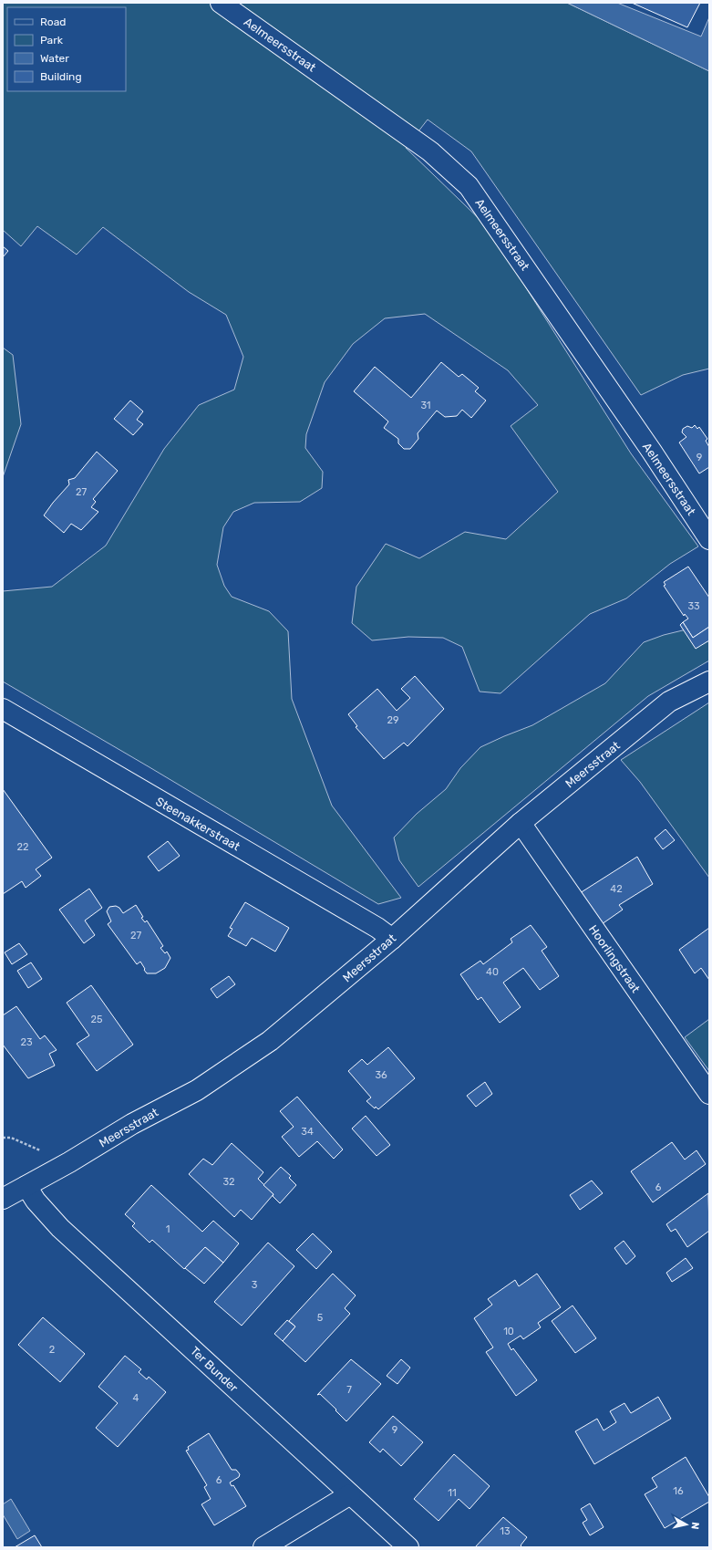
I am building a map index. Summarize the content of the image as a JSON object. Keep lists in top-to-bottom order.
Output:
{
  "streets": {
    "street": [
      "Aelmeersstraat",
      "Meersstraat",
      "Steenakkerstraat",
      "Hoorlingstraat",
      "Ter Bunder"
    ]
  },
  "crossings": [
    ["Meersstraat", "Steenakkerstraat"],
    ["Meersstraat", "Hoorlingstraat"],
    ["Meersstraat", "Ter Bunder"]
  ],
  "house_numbers": [
    "31",
    "9",
    "27",
    "33",
    "29",
    "22",
    "42",
    "27",
    "40",
    "25",
    "23",
    "36",
    "34",
    "32",
    "6",
    "1",
    "3",
    "5",
    "10",
    "2",
    "7",
    "4",
    "9",
    "6",
    "16",
    "11",
    "13"
  ],
  "legend": [
    "Road",
    "Park",
    "Water",
    "Building"
  ],
  "north": "right"
}
